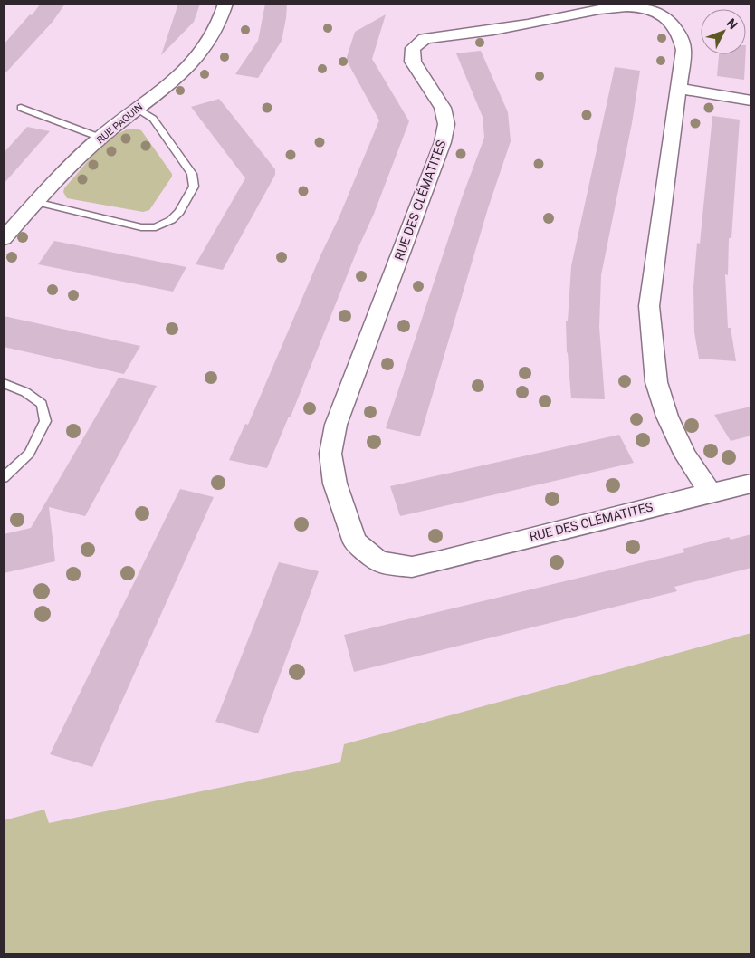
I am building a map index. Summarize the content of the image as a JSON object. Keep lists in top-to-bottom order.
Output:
{
  "streets": {
    "street": ["RUE PAQUIN", "RUE DES CLÉMATITES"]
  },
  "north": "top right"
}
